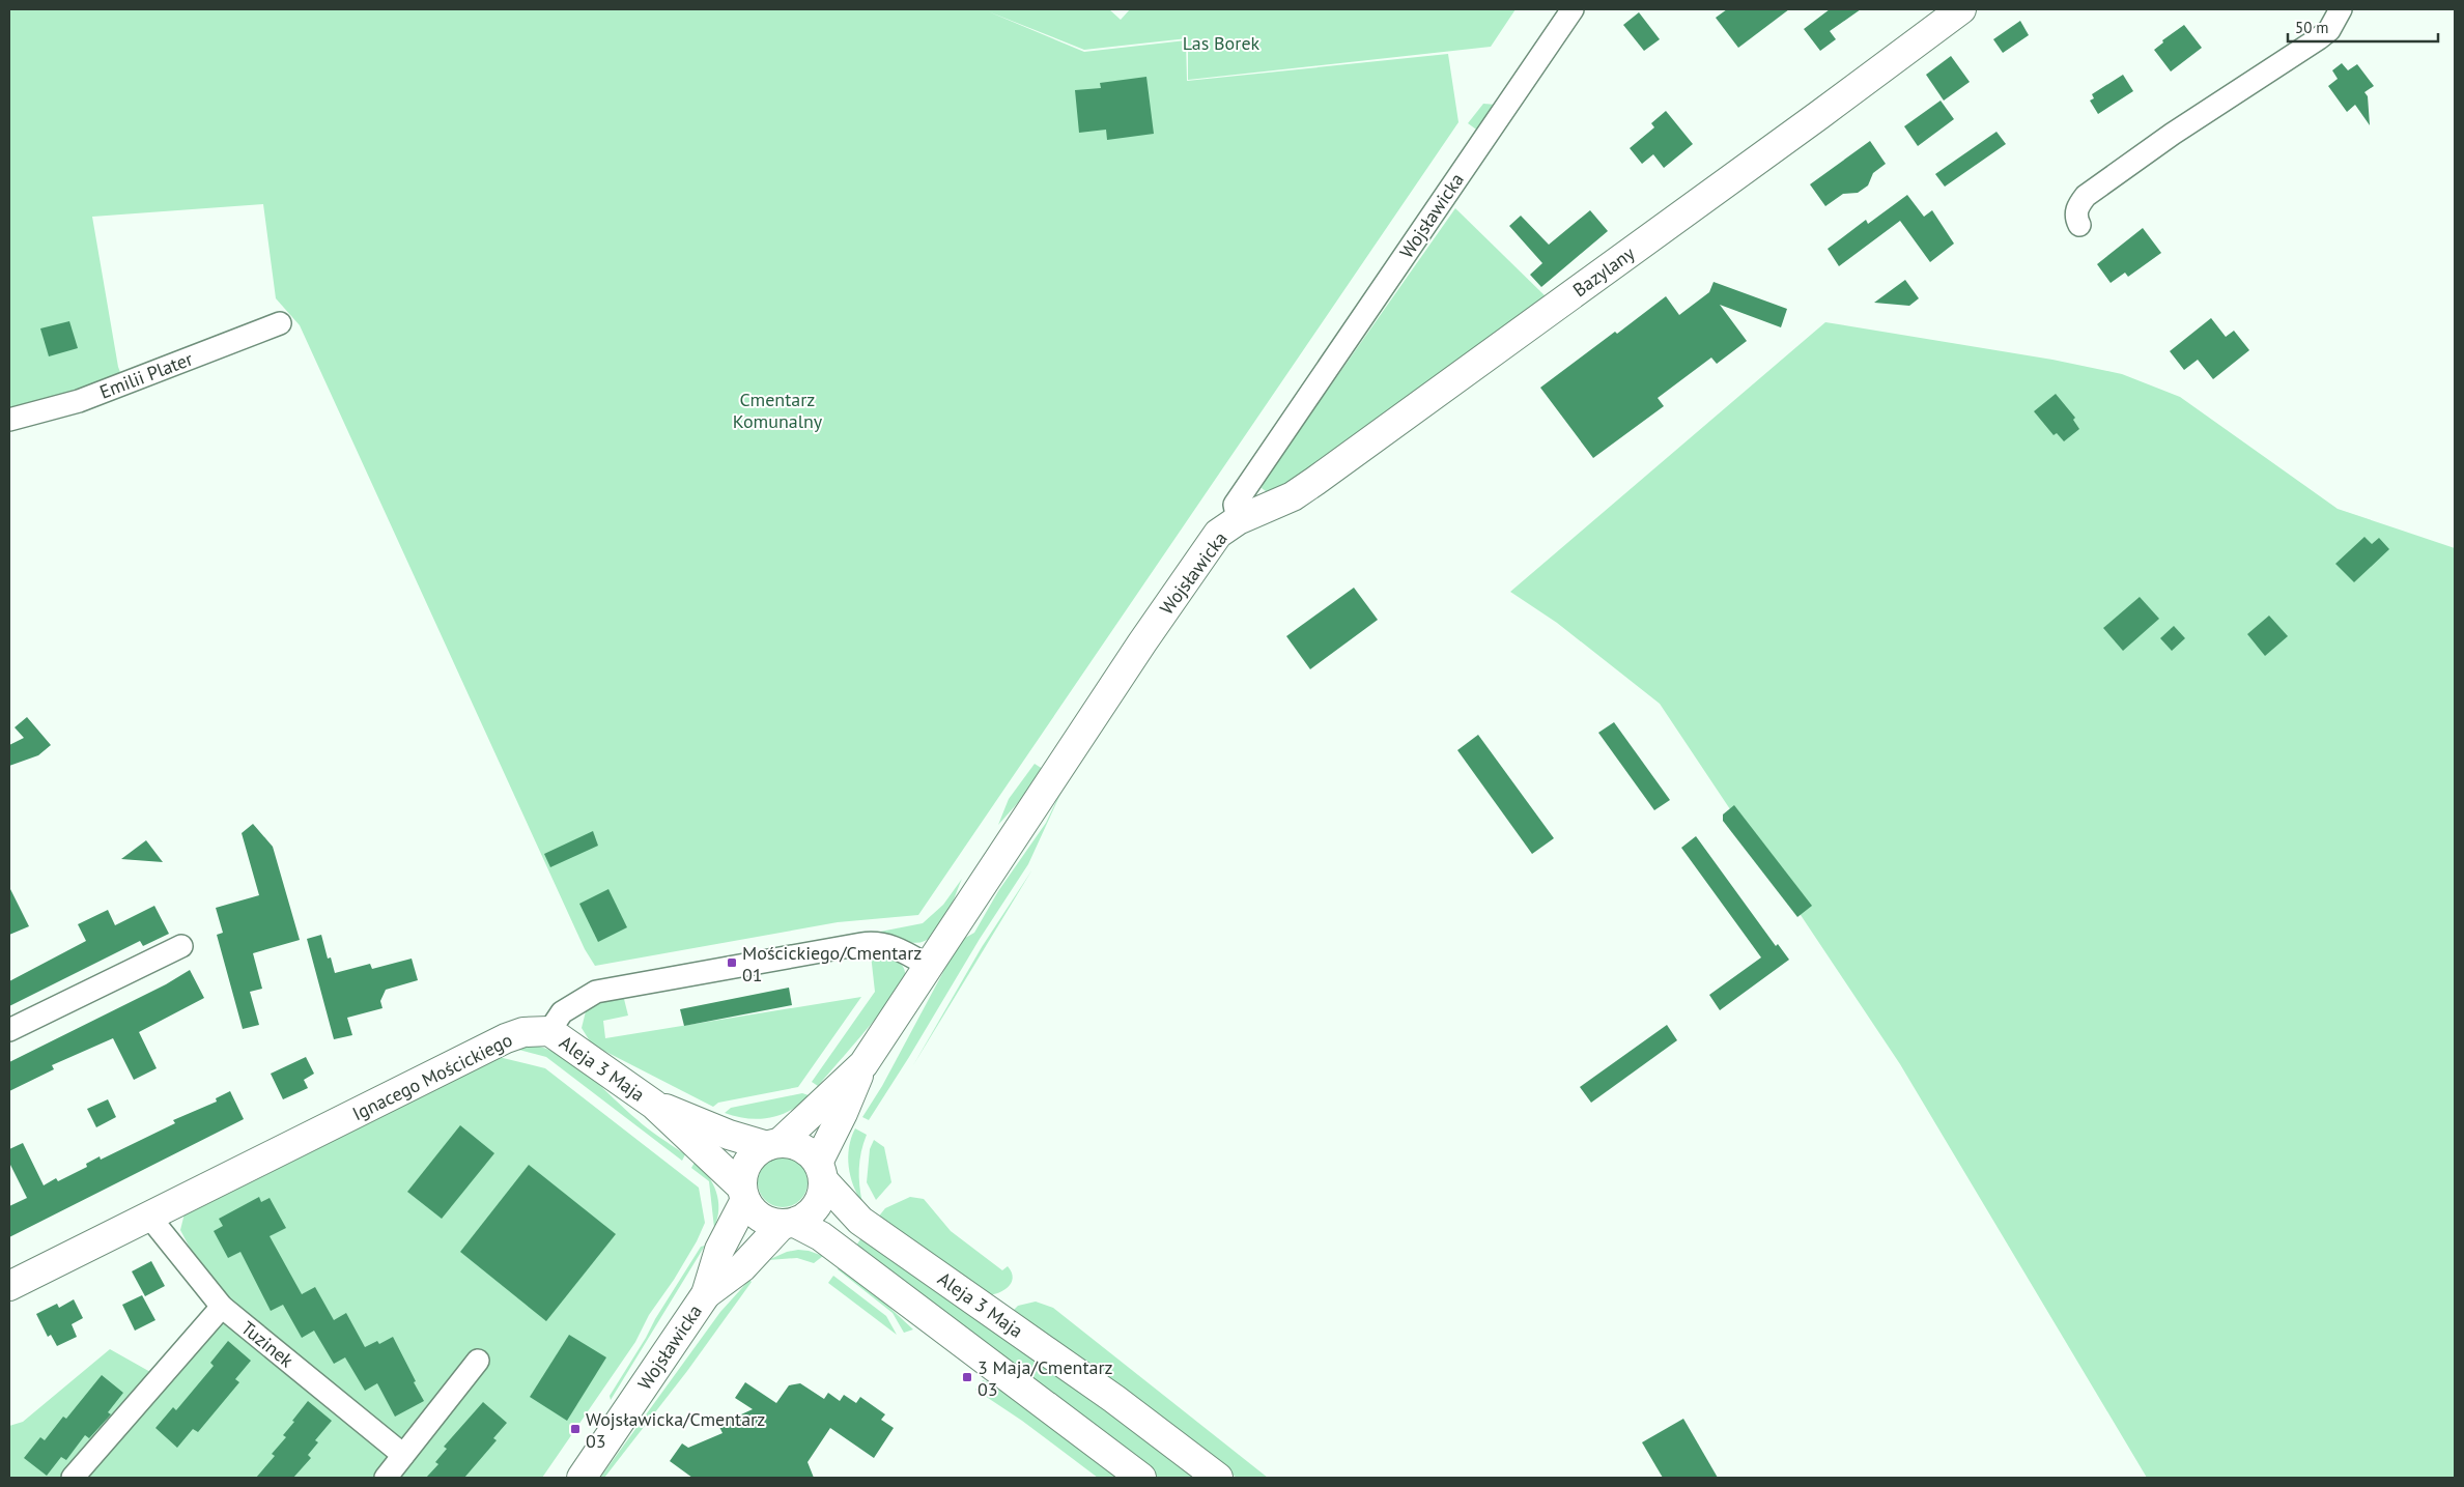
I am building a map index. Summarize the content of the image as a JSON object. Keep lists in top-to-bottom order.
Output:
{
  "streets": {
    "street": [
      "Wojsławicka",
      "Bazylany",
      "Emilii Plater",
      "Aleja 3 Maja",
      "Ignacego Mościckiego",
      "Tuzinek"
    ]
  },
  "crossings": [
    ["Wojsławicka", "Bazylany"],
    ["Wojsławicka", "Aleja 3 Maja"],
    ["Aleja 3 Maja", "Ignacego Mościckiego"],
    ["Ignacego Mościckiego", "Tuzinek"]
  ],
  "parks": ["Las Borek", "Cmentarz Komunalny"],
  "places": {
    "transit": ["Mościckiego/Cmentarz 01", "3 Maja/Cmentarz 03", "Wojsławicka/Cmentarz 03"]
  },
  "scale_bar": "50 m"
}
